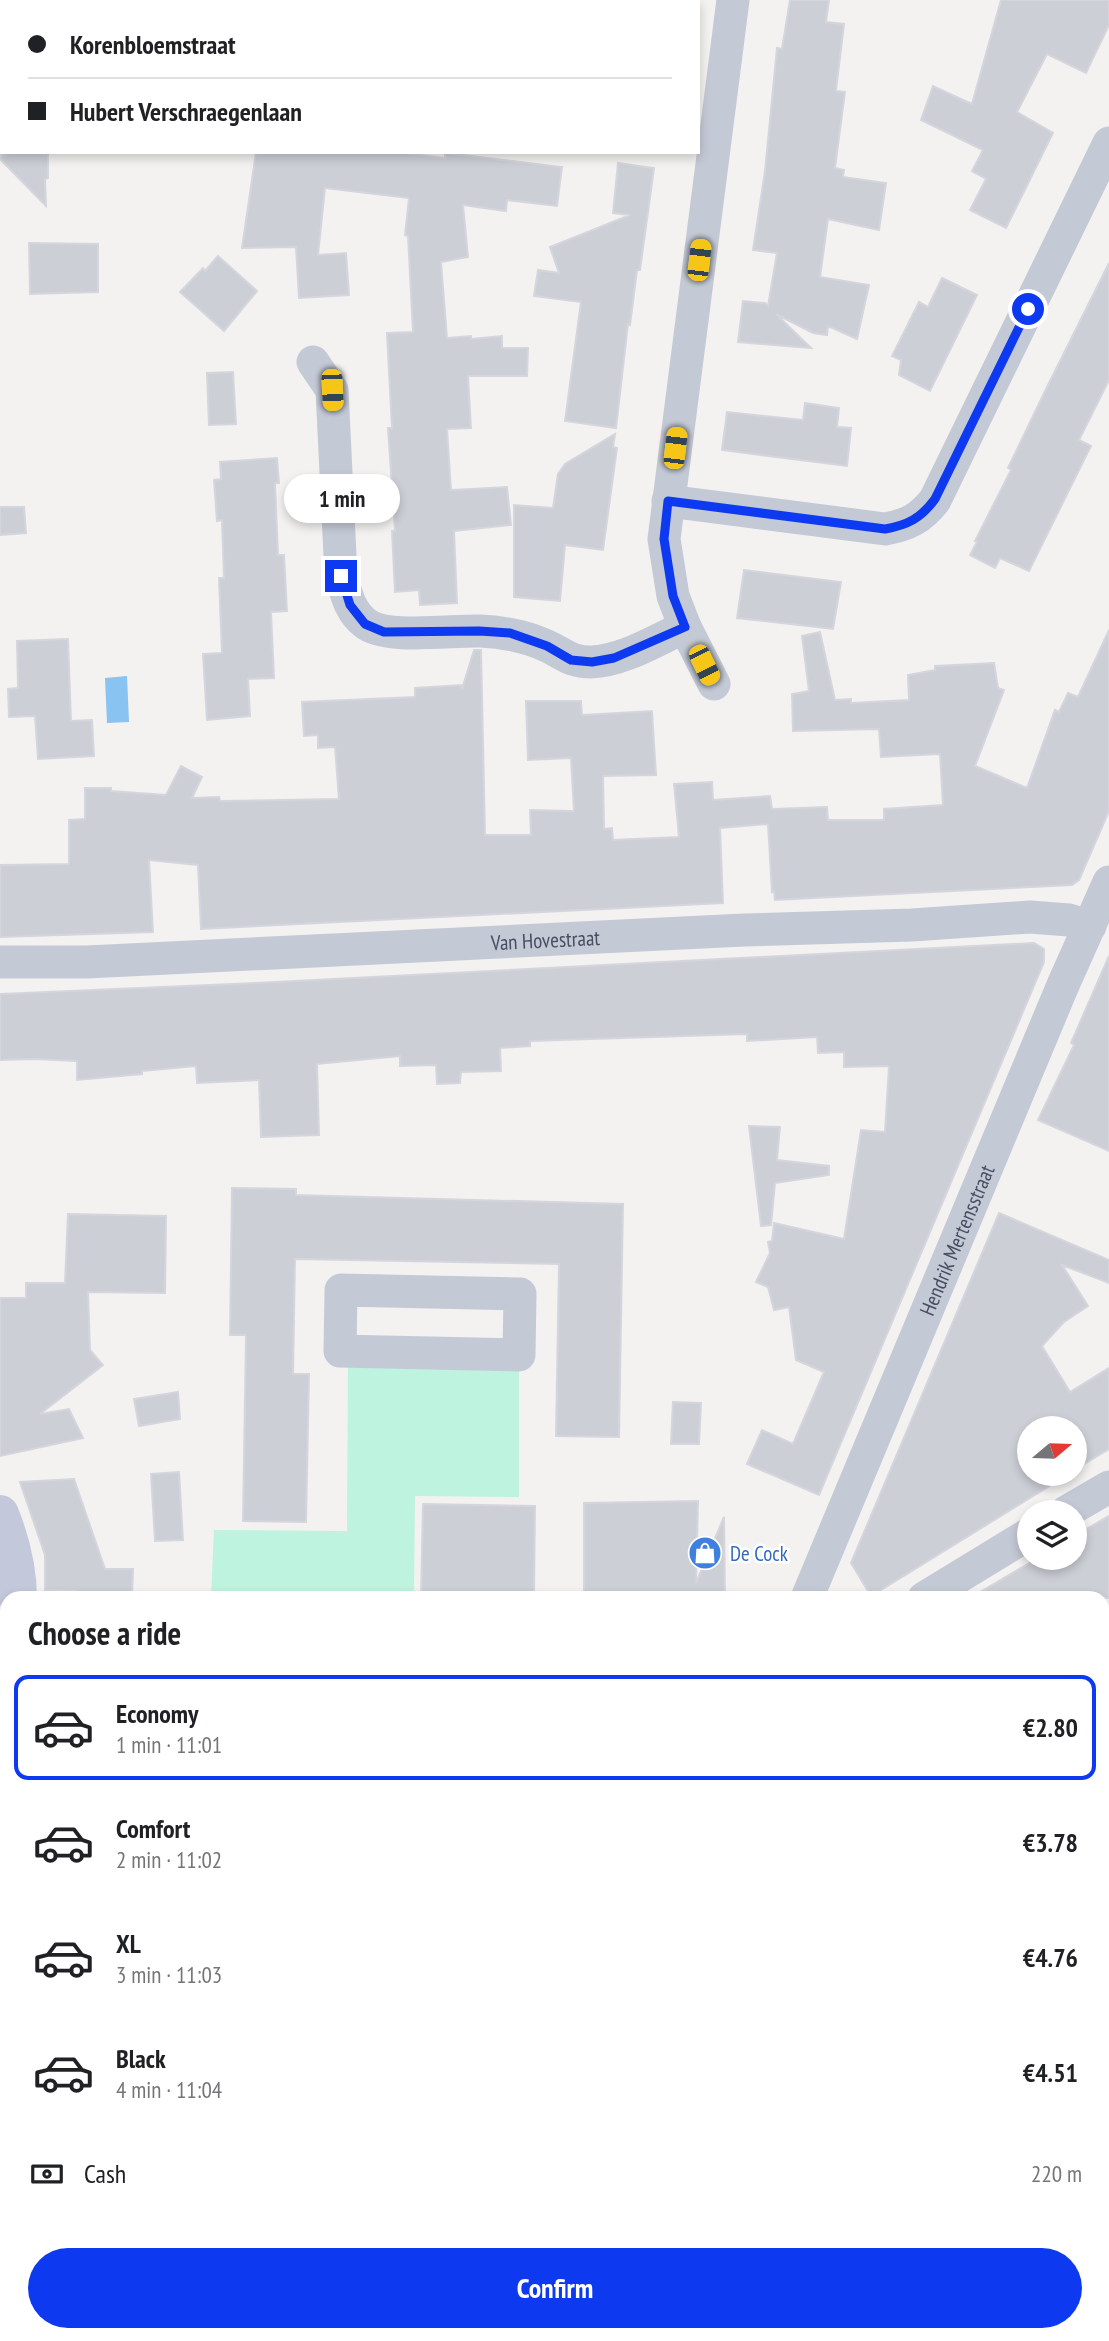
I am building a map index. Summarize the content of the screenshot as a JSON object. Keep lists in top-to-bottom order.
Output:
{
  "streets": {
    "street": ["Van Hovestraat", "Hendrik Mertensstraat"]
  },
  "crossings": [
    ["Van Hovestraat", "Hendrik Mertensstraat"]
  ],
  "places": {
    "shop": ["De Cock"]
  },
  "north": "right",
  "page": {
    "banner": ["Korenbloemstraat", "Hubert Verschraegenlaan"],
    "bubble": "1 min",
    "heading": "Choose a ride",
    "list": [
      {
        "name": "Economy",
        "note": "1 min · 11:01",
        "value": "€2.80"
      },
      {
        "name": "Comfort",
        "note": "2 min · 11:02",
        "value": "€3.78"
      },
      {
        "name": "XL",
        "note": "3 min · 11:03",
        "value": "€4.76"
      },
      {
        "name": "Black",
        "note": "4 min · 11:04",
        "value": "€4.51"
      }
    ],
    "pay": ["Cash", "220 m"],
    "buttons": "Confirm"
  }
}
